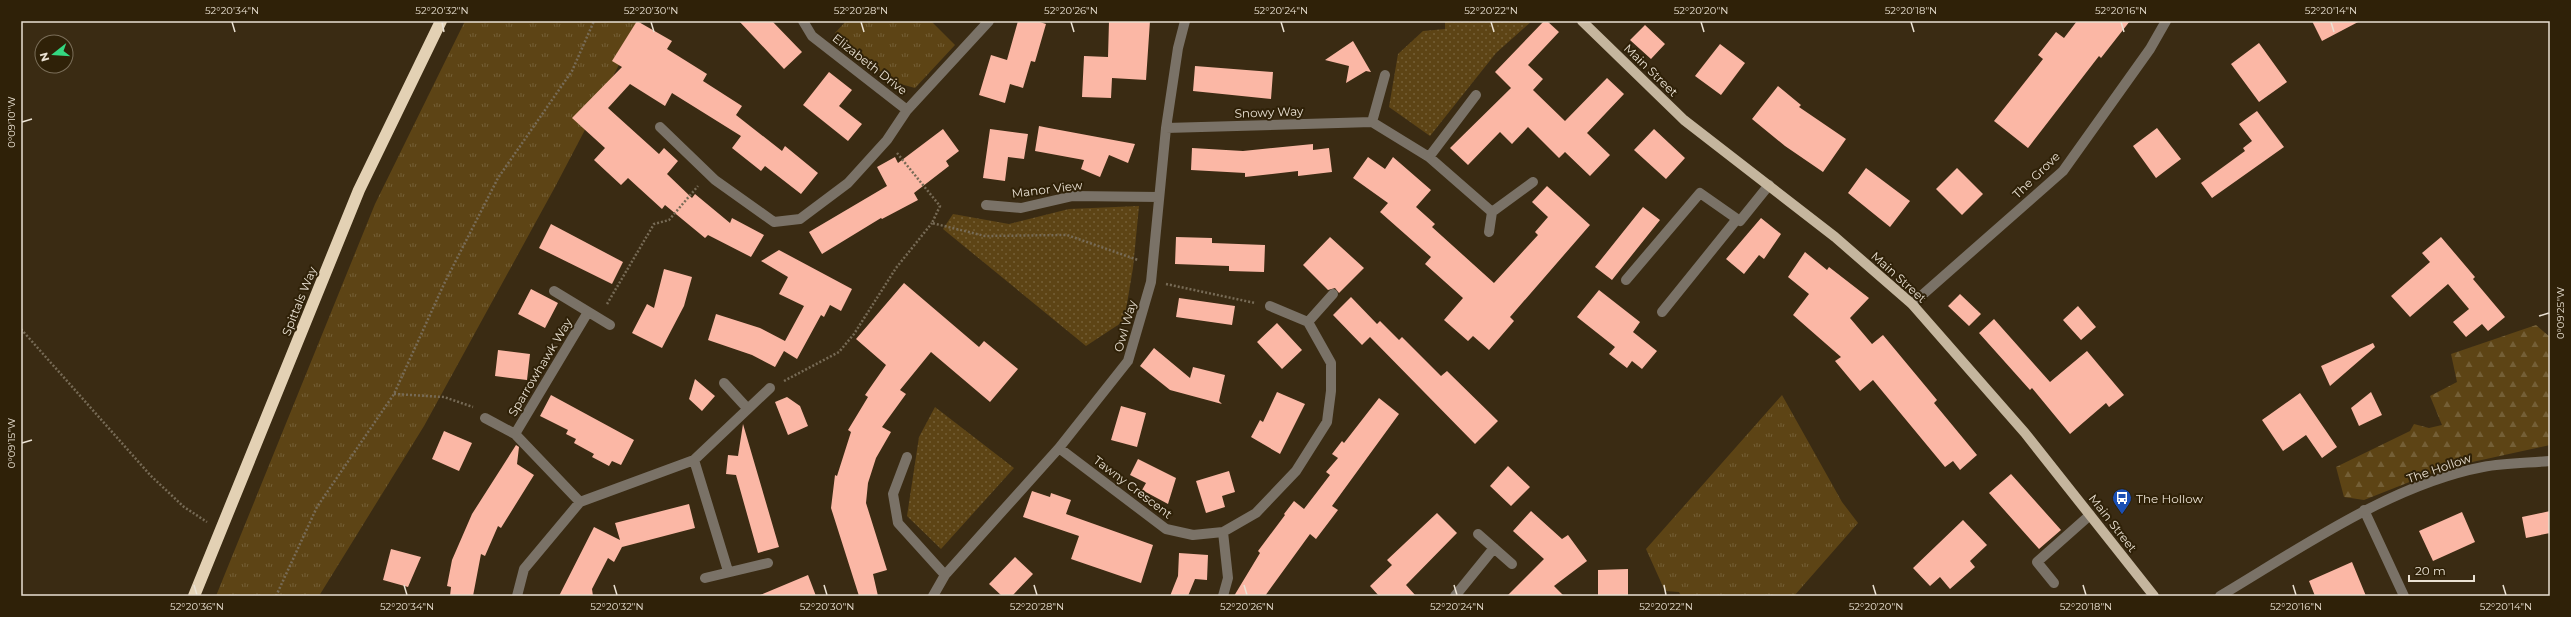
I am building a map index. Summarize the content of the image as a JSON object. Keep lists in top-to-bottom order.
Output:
{
  "streets": {
    "highway": ["Spittals Way"],
    "main road": ["Main Street"],
    "street": [
      "Elizabeth Drive",
      "Snowy Way",
      "The Grove",
      "Manor View",
      "Owl Way",
      "Sparrowhawk Way",
      "The Hollow",
      "Tawny Crescent"
    ]
  },
  "crossings": [
    ["Main Street", "The Grove"],
    ["Snowy Way", "Owl Way"],
    ["Manor View", "Owl Way"],
    ["Owl Way", "Tawny Crescent"]
  ],
  "places": {
    "bus stop": ["The Hollow"]
  },
  "scale_bar": "20 m",
  "north": "left",
  "coordinates": [
    "52°20'34\"N",
    "52°20'32\"N",
    "52°20'30\"N",
    "52°20'28\"N",
    "52°20'26\"N",
    "52°20'24\"N",
    "52°20'22\"N",
    "52°20'20\"N",
    "52°20'18\"N",
    "52°20'16\"N",
    "52°20'14\"N",
    "0°09'10\"W",
    "0°09'25\"W",
    "0°09'15\"W",
    "52°20'36\"N"
  ]
}
